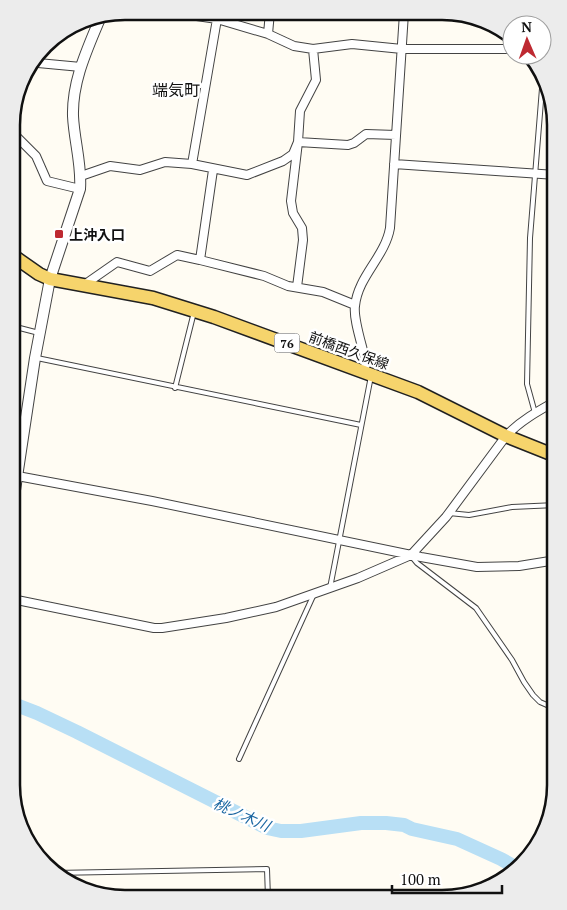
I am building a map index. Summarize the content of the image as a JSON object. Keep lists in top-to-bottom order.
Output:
{
  "streets": {
    "main road": ["76", "前橋西久保線"]
  },
  "districts": ["端気町"],
  "water": ["桃ノ木川"],
  "places": {
    "transit": ["上沖入口"]
  },
  "scale_bar": "100 m",
  "north": "top"
}
